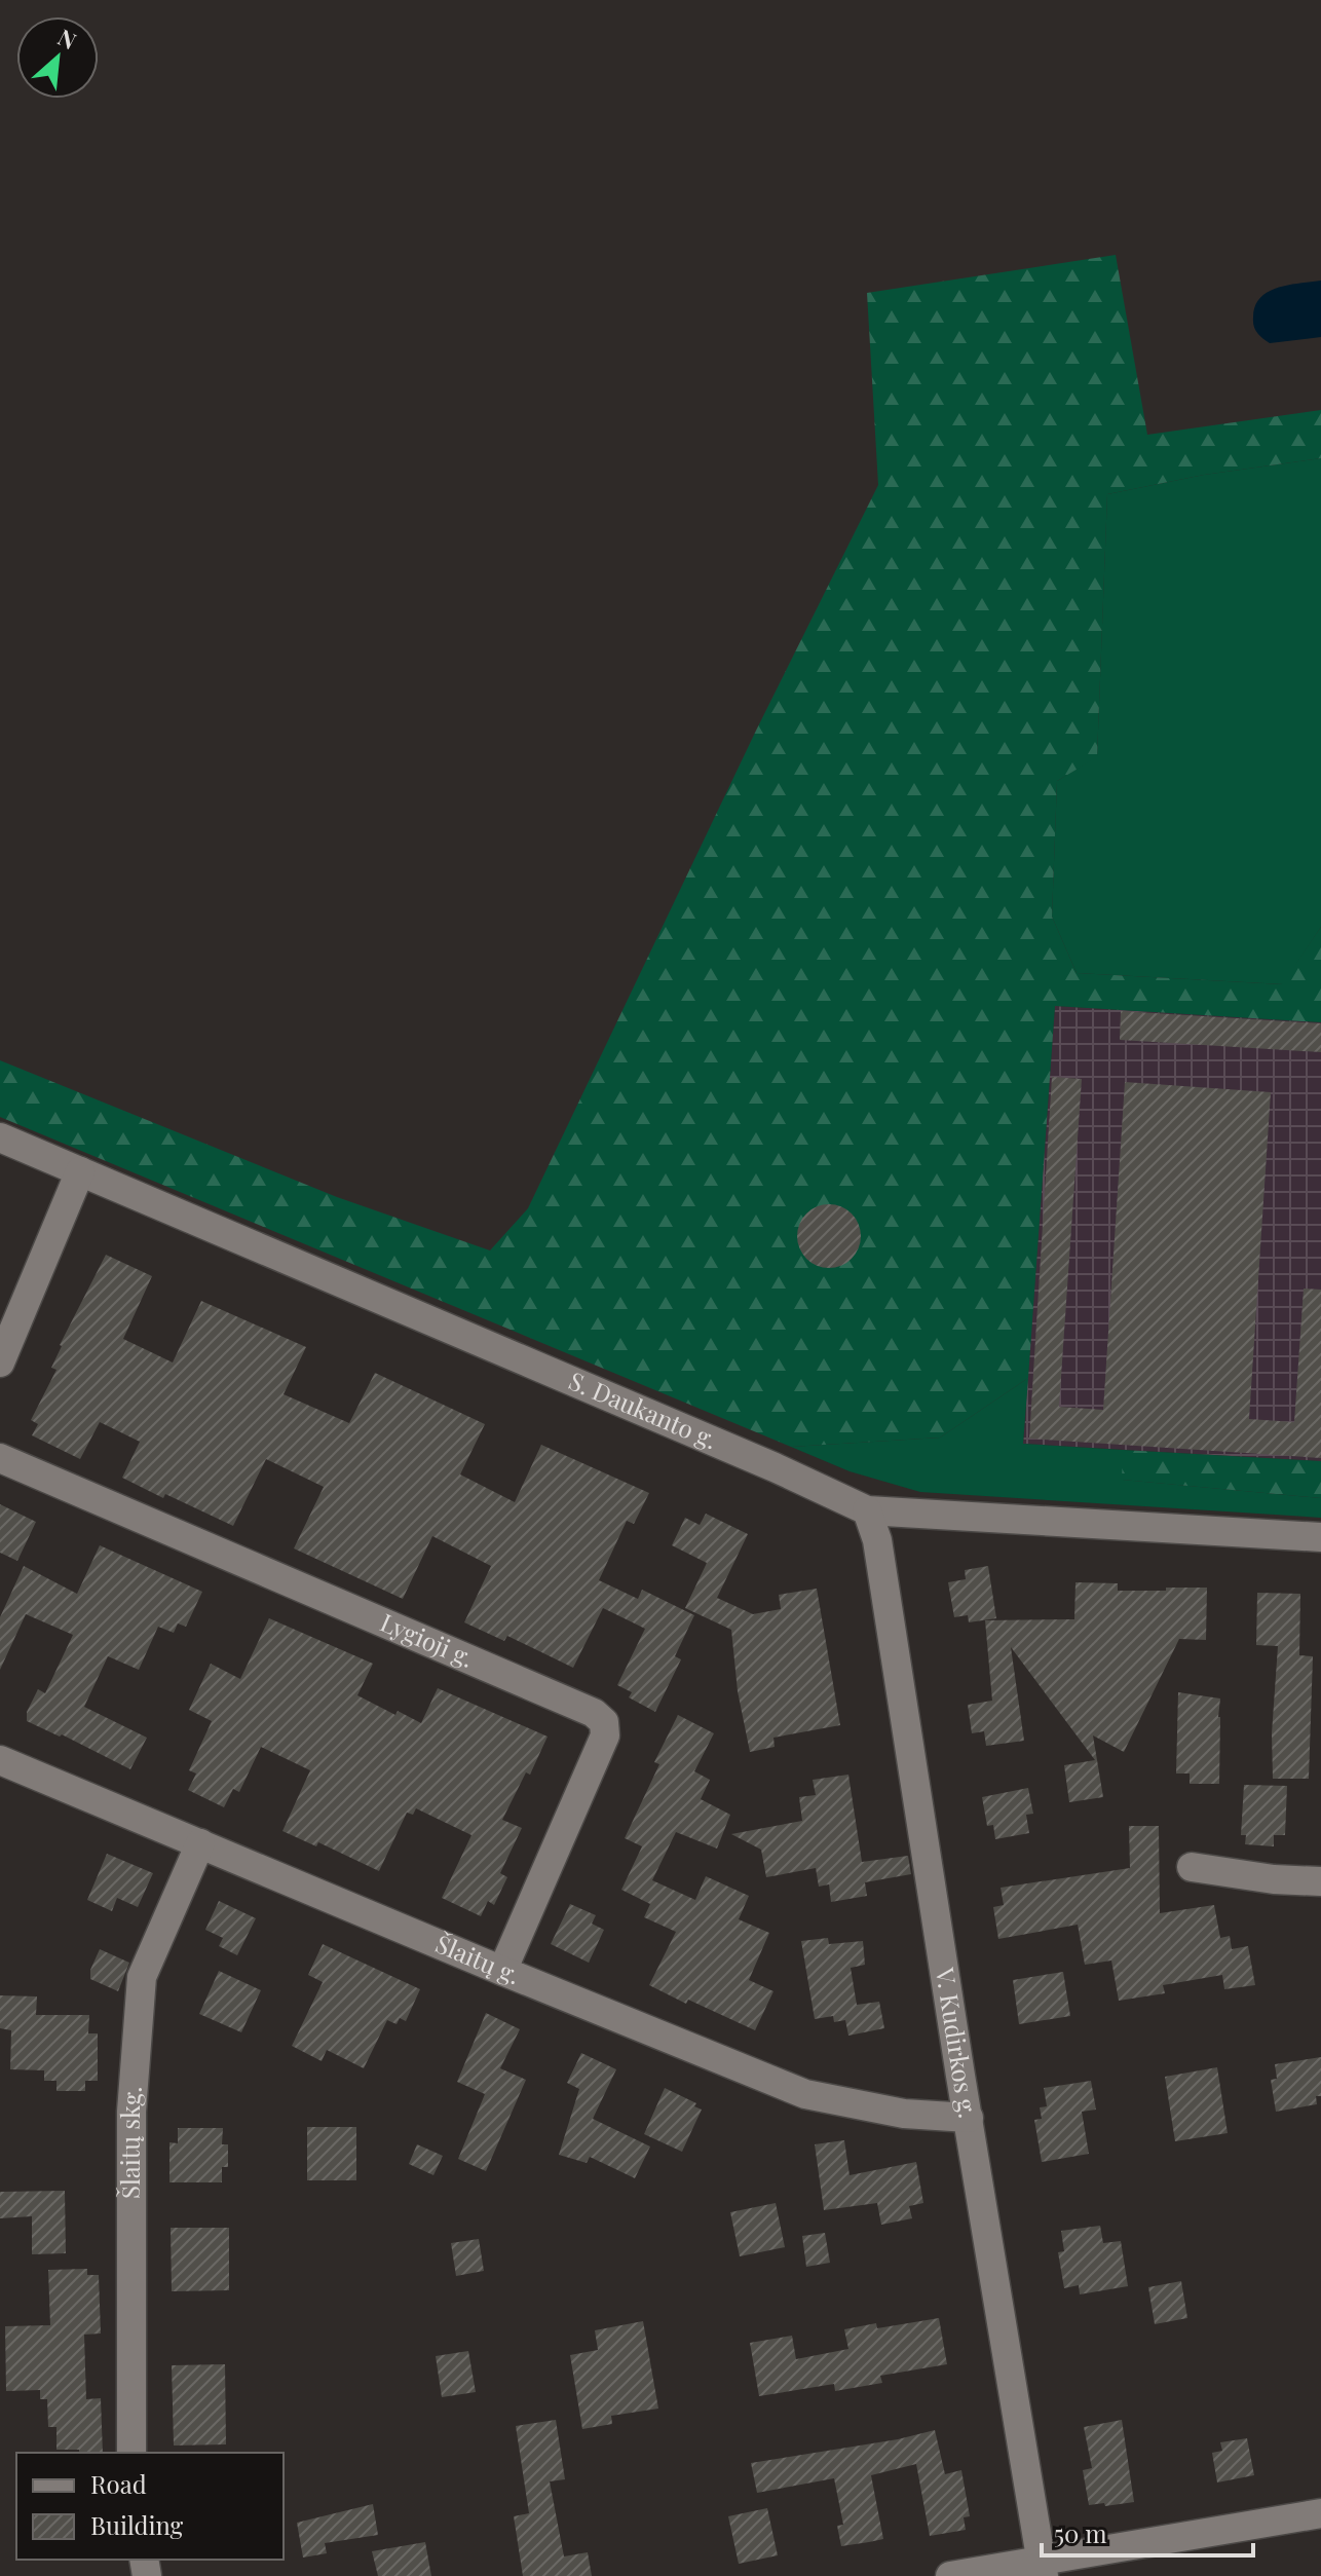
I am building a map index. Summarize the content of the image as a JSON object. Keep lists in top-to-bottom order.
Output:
{
  "streets": {
    "street": [
      "S. Daukanto g.",
      "Lygioji g.",
      "Šlaitų g.",
      "V. Kudirkos g.",
      "Šlaitų skg."
    ]
  },
  "crossings": [
    ["S. Daukanto g.", "V. Kudirkos g."],
    ["Lygioji g.", "Šlaitų g."],
    ["Šlaitų g.", "V. Kudirkos g."],
    ["Šlaitų g.", "Šlaitų skg."]
  ],
  "legend": ["Road", "Building"],
  "scale_bar": "50 m",
  "north": "top right"
}
